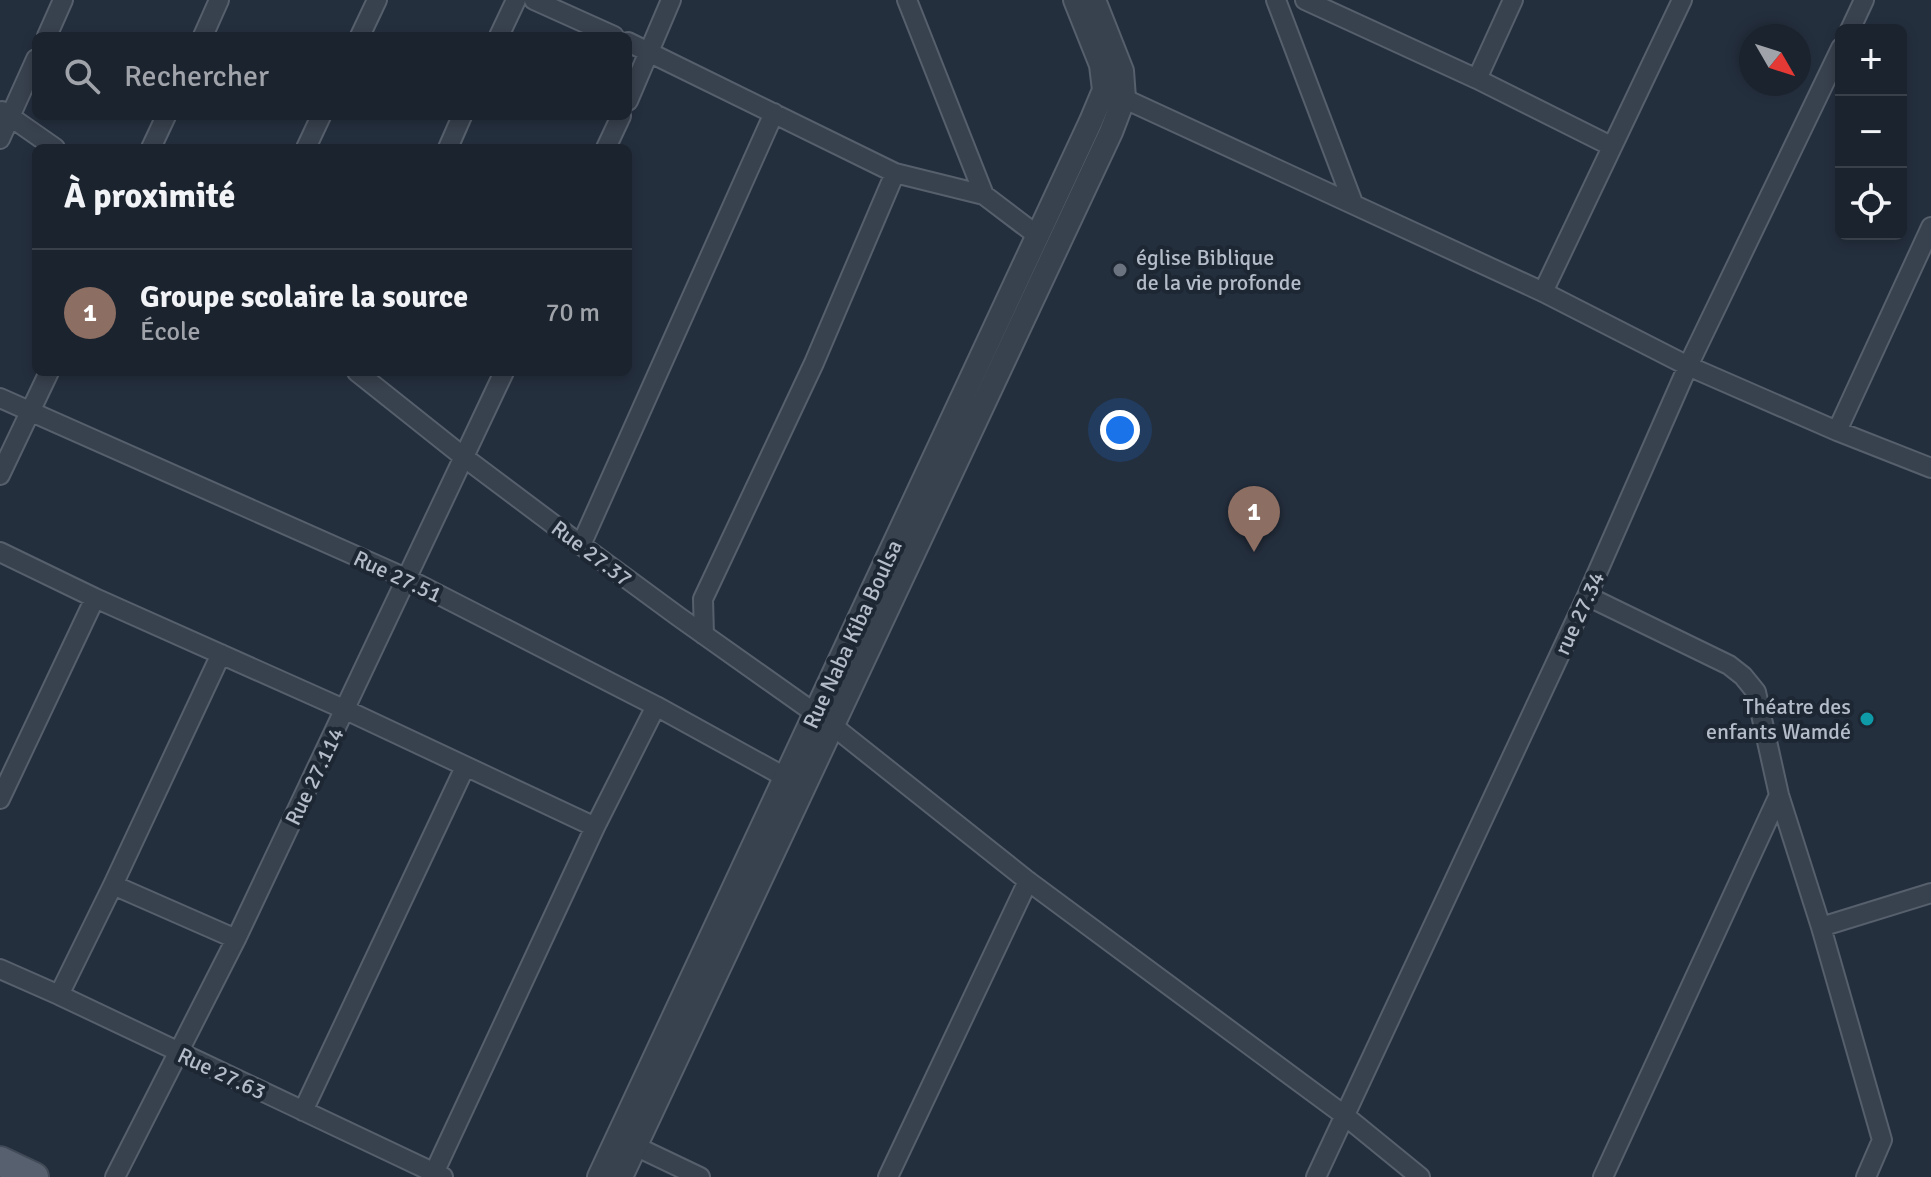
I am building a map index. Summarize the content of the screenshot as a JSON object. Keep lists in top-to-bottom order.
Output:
{
  "streets": {
    "street": [
      "Rue 27.37",
      "Rue 27.51",
      "rue 27.34",
      "Rue Naba Kiba Boulsa",
      "Rue 27.114",
      "Rue 27.63"
    ]
  },
  "crossings": [
    ["Rue 27.37", "rue 27.34"],
    ["Rue 27.37", "Rue Naba Kiba Boulsa"],
    ["Rue 27.37", "Rue 27.114"],
    ["Rue 27.51", "Rue Naba Kiba Boulsa"],
    ["Rue 27.51", "Rue 27.114"],
    ["Rue 27.114", "Rue 27.63"]
  ],
  "places": ["église Biblique de la vie profonde", "Théatre des enfants Wamdé"],
  "north": "bottom right",
  "page": {
    "map_buttons": ["+", "−"],
    "search": "Rechercher",
    "heading": "À proximité",
    "list": [
      {
        "mark": "1",
        "name": "Groupe scolaire la source",
        "note": "École",
        "value": "70 m"
      }
    ],
    "pins": "1"
  }
}
